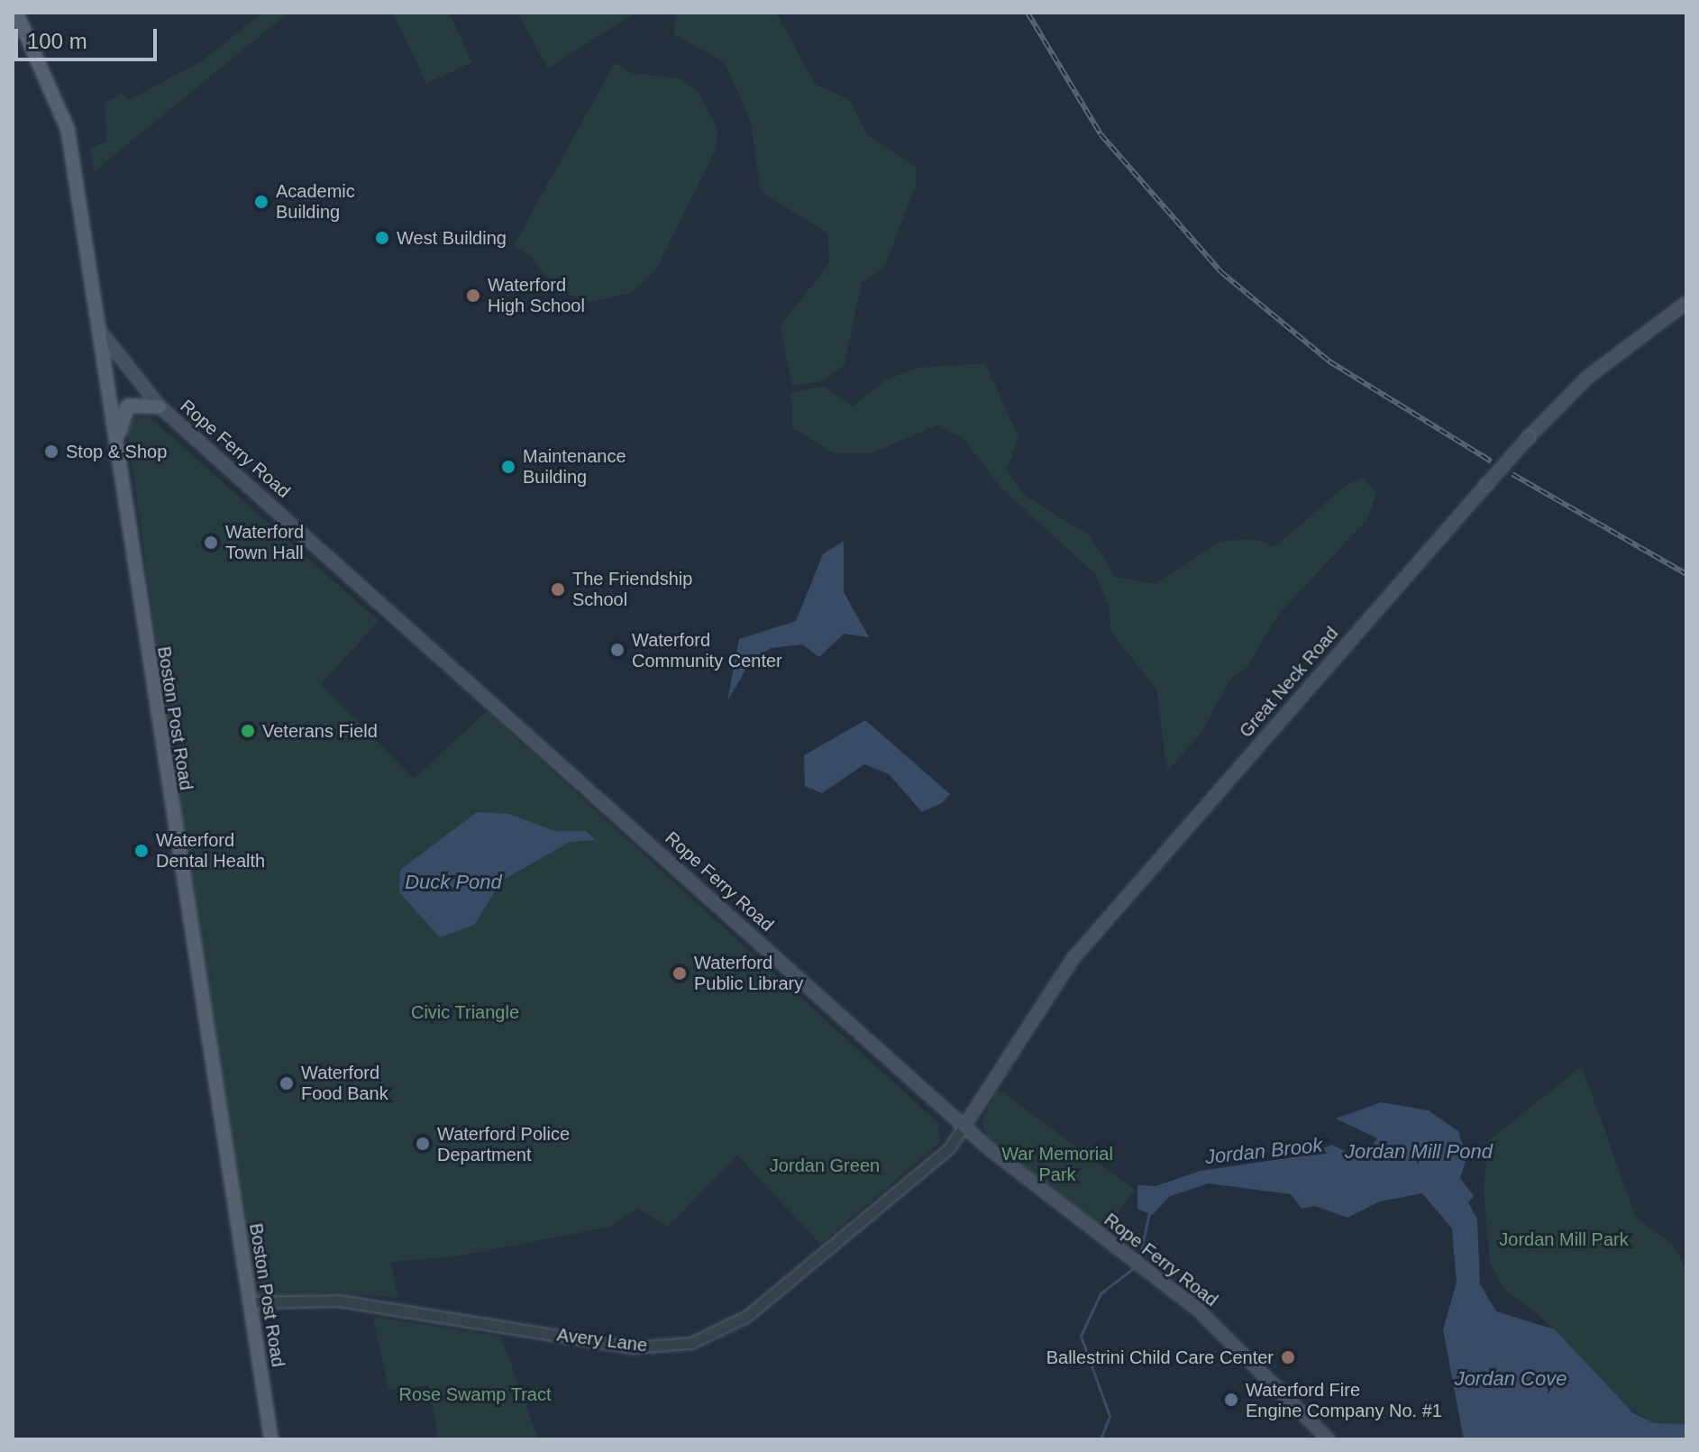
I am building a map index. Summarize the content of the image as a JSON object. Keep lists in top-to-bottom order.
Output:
{
  "streets": {
    "main road": ["Rope Ferry Road", "Great Neck Road", "Boston Post Road"],
    "street": ["Avery Lane"]
  },
  "crossings": [
    ["Rope Ferry Road", "Great Neck Road"],
    ["Rope Ferry Road", "Boston Post Road"],
    ["Rope Ferry Road", "Avery Lane"],
    ["Great Neck Road", "Avery Lane"],
    ["Boston Post Road", "Avery Lane"]
  ],
  "water": [
    "Duck Pond",
    "Jordan Brook",
    "Jordan Mill Pond",
    "Jordan Cove"
  ],
  "parks": [
    "Civic Triangle",
    "War Memorial Park",
    "Jordan Green",
    "Jordan Mill Park",
    "Rose Swamp Tract"
  ],
  "places": [
    "Academic Building",
    "West Building",
    "Waterford High School",
    "Stop & Shop",
    "Maintenance Building",
    "Waterford Town Hall",
    "The Friendship School",
    "Waterford Community Center",
    "Veterans Field",
    "Waterford Dental Health",
    "Waterford Public Library",
    "Waterford Food Bank",
    "Waterford Police Department",
    "Ballestrini Child Care Center",
    "Waterford Fire Engine Company No. #1"
  ],
  "scale_bar": "100 m"
}
